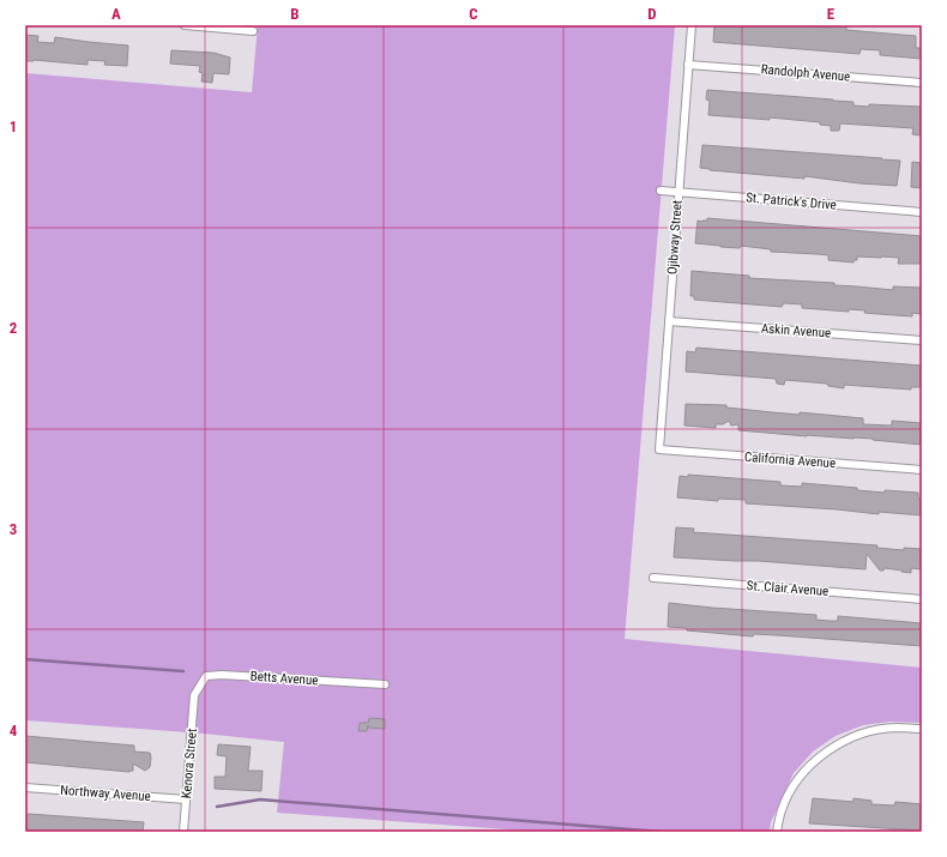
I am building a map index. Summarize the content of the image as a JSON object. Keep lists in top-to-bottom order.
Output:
{
  "streets": {
    "street": [
      "Randolph Avenue",
      "St. Patrick's Drive",
      "Ojibway Street",
      "Askin Avenue",
      "California Avenue",
      "St. Clair Avenue",
      "Betts Avenue",
      "Kenora Street",
      "Northway Avenue"
    ]
  },
  "crossings": [
    ["Randolph Avenue", "Ojibway Street"],
    ["St. Patrick's Drive", "Ojibway Street"],
    ["Ojibway Street", "Askin Avenue"],
    ["Ojibway Street", "California Avenue"],
    ["Betts Avenue", "Kenora Street"],
    ["Kenora Street", "Northway Avenue"]
  ],
  "grid": {
    "columns": [
      "A",
      "B",
      "C",
      "D",
      "E"
    ],
    "rows": [
      "1",
      "2",
      "3",
      "4"
    ]
  }
}
